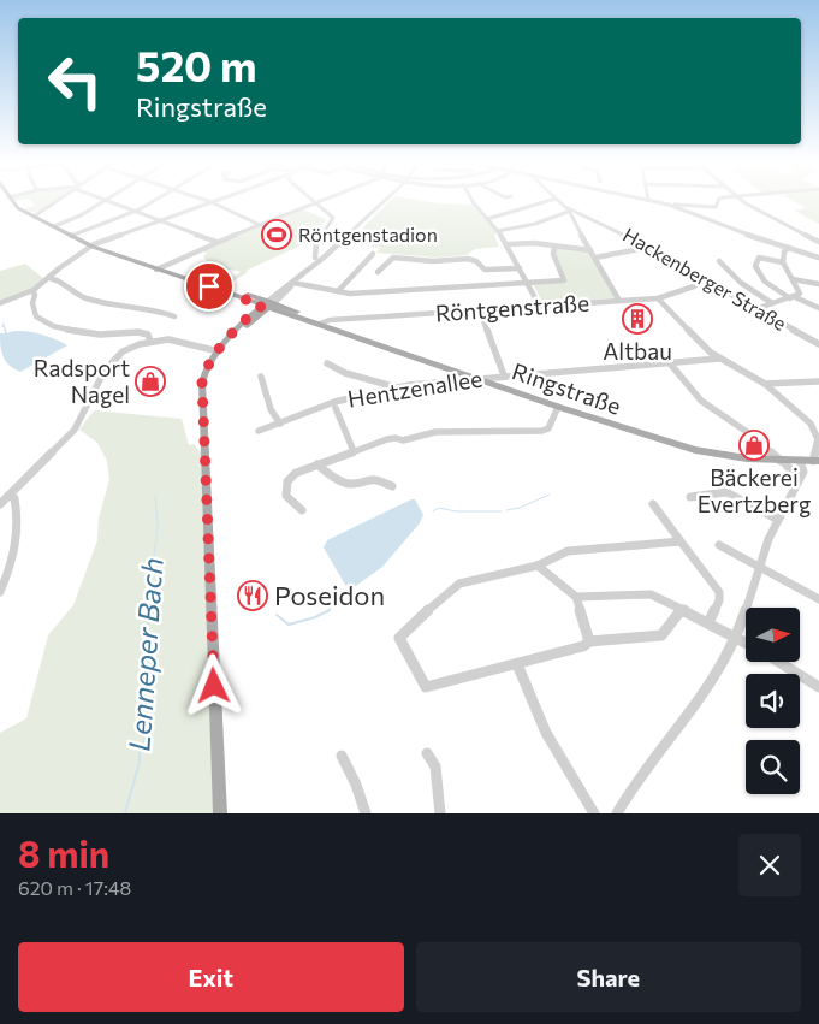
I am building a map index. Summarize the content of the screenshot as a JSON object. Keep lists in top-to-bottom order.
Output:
{
  "streets": {
    "main road": ["Ringstraße"],
    "street": ["Hackenberger Straße", "Röntgenstraße", "Hentzenallee"]
  },
  "crossings": [
    ["Hackenberger Straße", "Röntgenstraße"],
    ["Röntgenstraße", "Ringstraße"],
    ["Hentzenallee", "Ringstraße"]
  ],
  "water": ["Lenneper Bach"],
  "places": {
    "sports": ["Röntgenstadion"],
    "building": ["Altbau"],
    "shop": ["Radsport Nagel", "Bäckerei Evertzberg"],
    "restaurant": ["Poseidon"]
  },
  "north": "right",
  "page": {
    "turn": ["520 m", "Ringstraße"],
    "heading": ["8 min", "620 m · 17:48"],
    "buttons": ["Exit", "Share"]
  }
}
